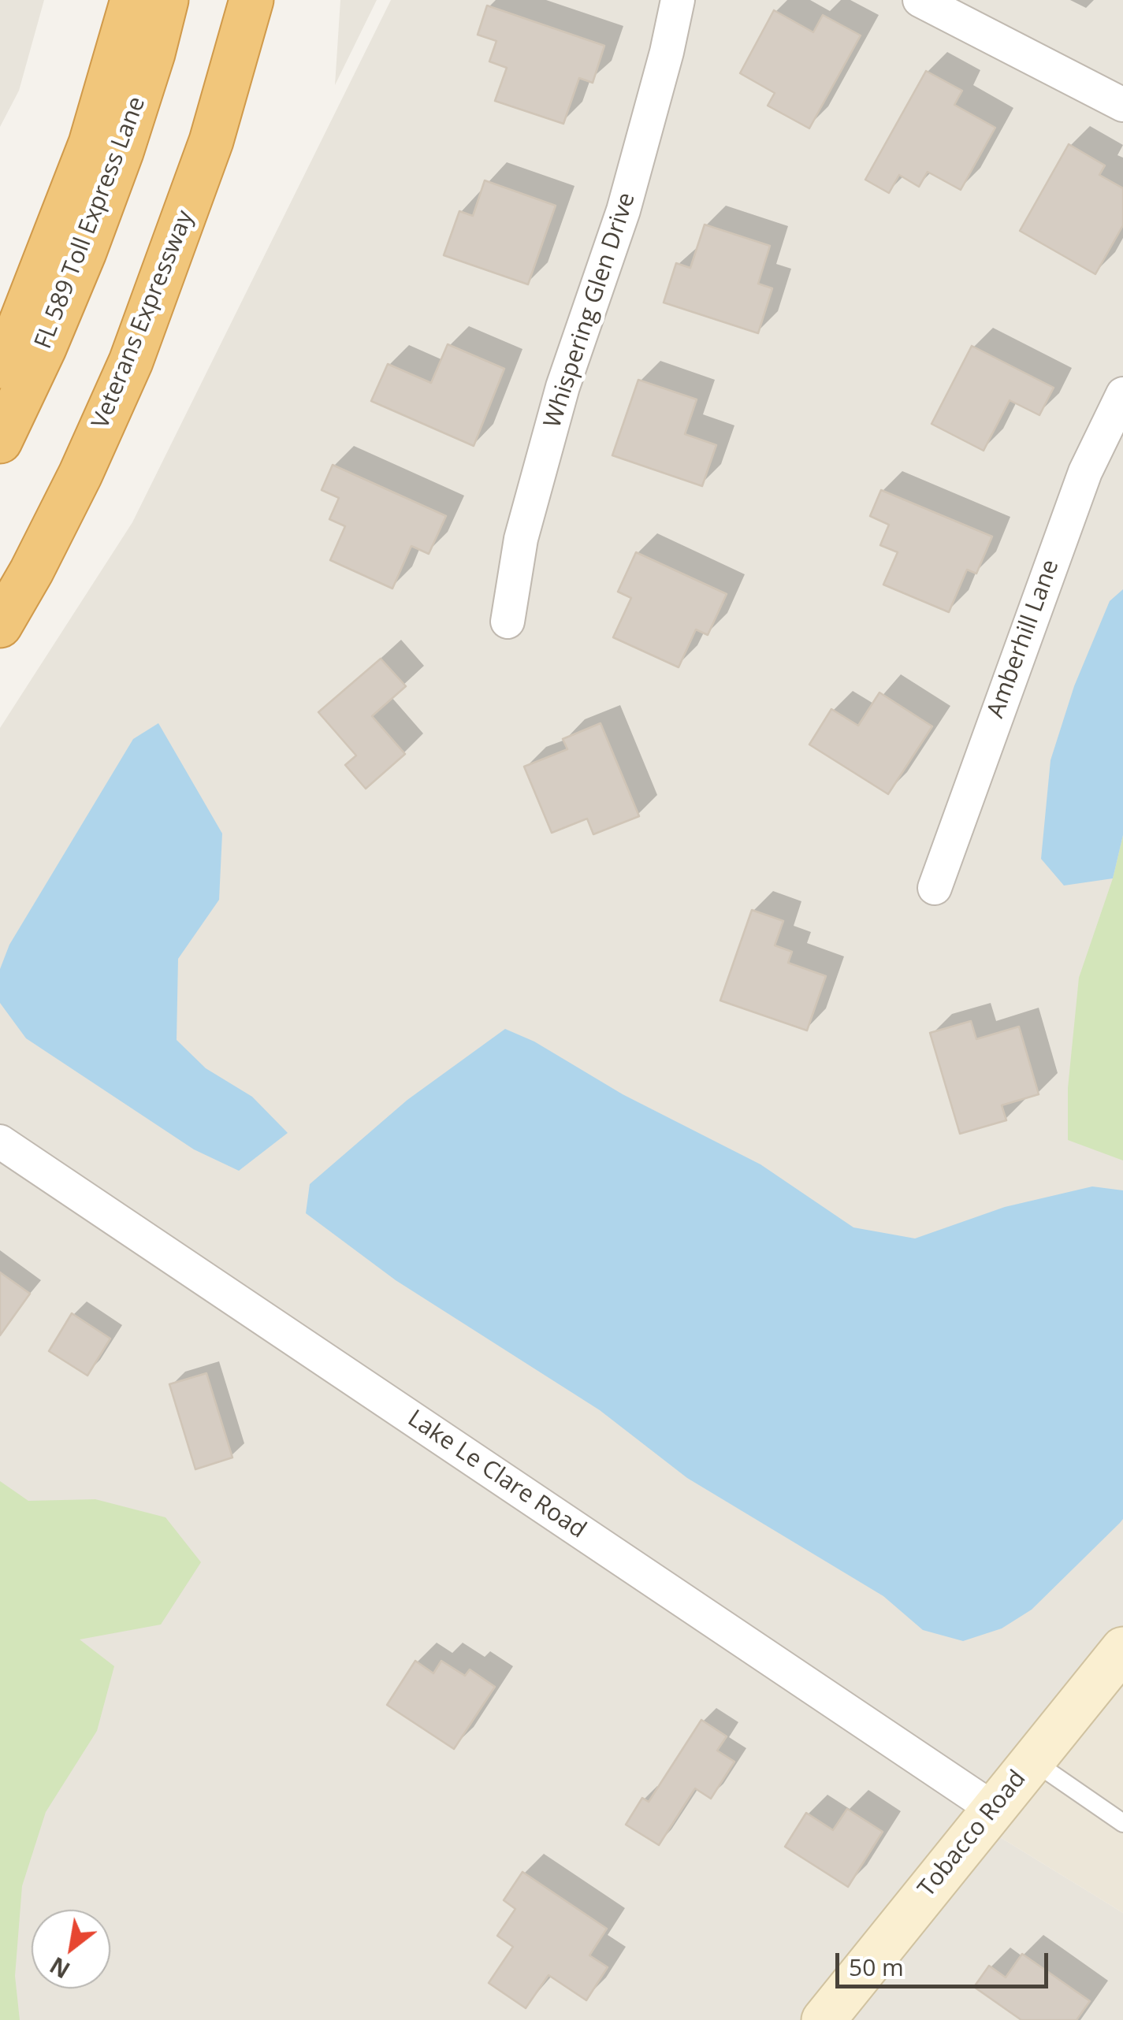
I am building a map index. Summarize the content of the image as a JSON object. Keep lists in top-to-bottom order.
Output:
{
  "streets": {
    "highway": ["FL 589 Toll Express Lane", "Veterans Expressway"],
    "street": [
      "Whispering Glen Drive",
      "Amberhill Lane",
      "Lake Le Clare Road",
      "Tobacco Road"
    ]
  },
  "crossings": [
    ["Lake Le Clare Road", "Tobacco Road"]
  ],
  "scale_bar": "50 m",
  "north": "bottom left"
}
